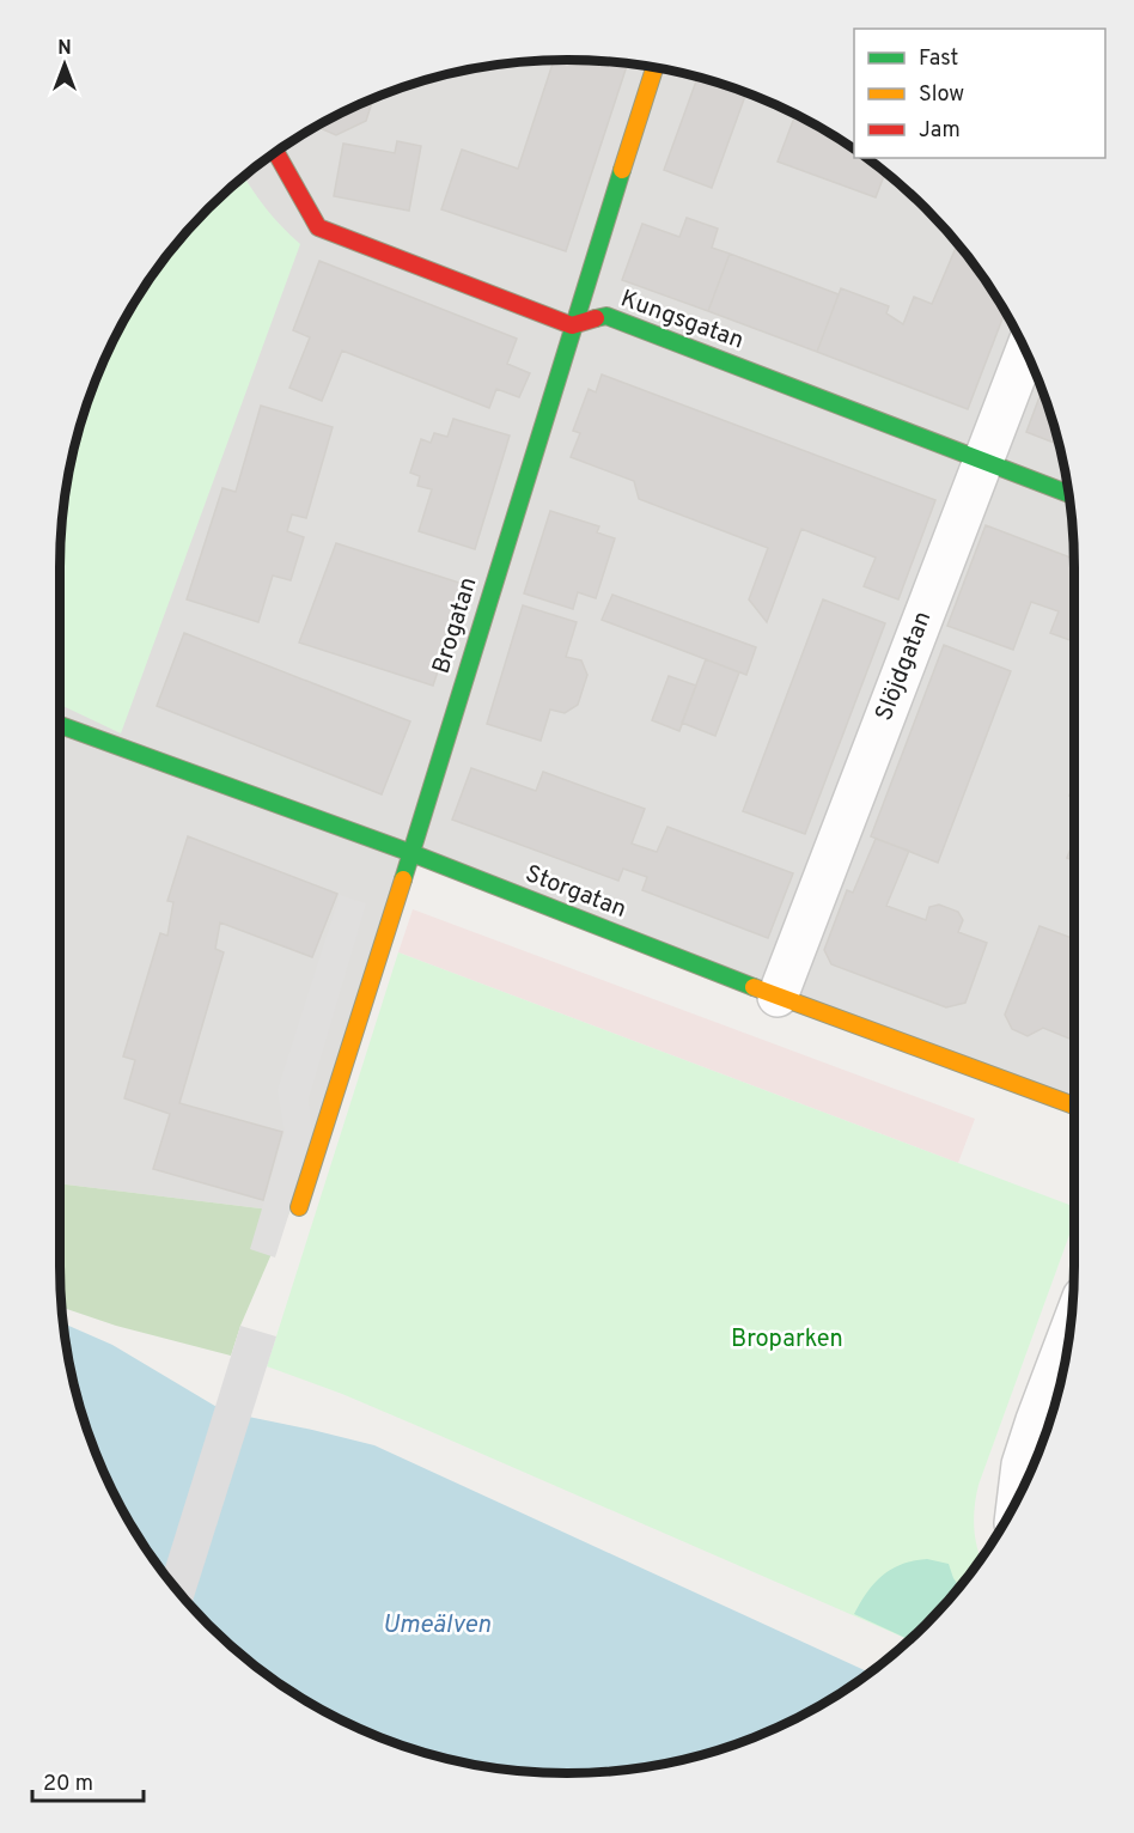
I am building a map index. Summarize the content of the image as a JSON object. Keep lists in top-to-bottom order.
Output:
{
  "streets": {
    "street": [
      "Kungsgatan",
      "Brogatan",
      "Slöjdgatan",
      "Storgatan"
    ]
  },
  "crossings": [
    ["Kungsgatan", "Brogatan"],
    ["Kungsgatan", "Slöjdgatan"],
    ["Brogatan", "Storgatan"],
    ["Slöjdgatan", "Storgatan"]
  ],
  "water": ["Umeälven"],
  "parks": ["Broparken"],
  "legend": ["Fast", "Slow", "Jam"],
  "scale_bar": "20 m",
  "north": "top"
}
